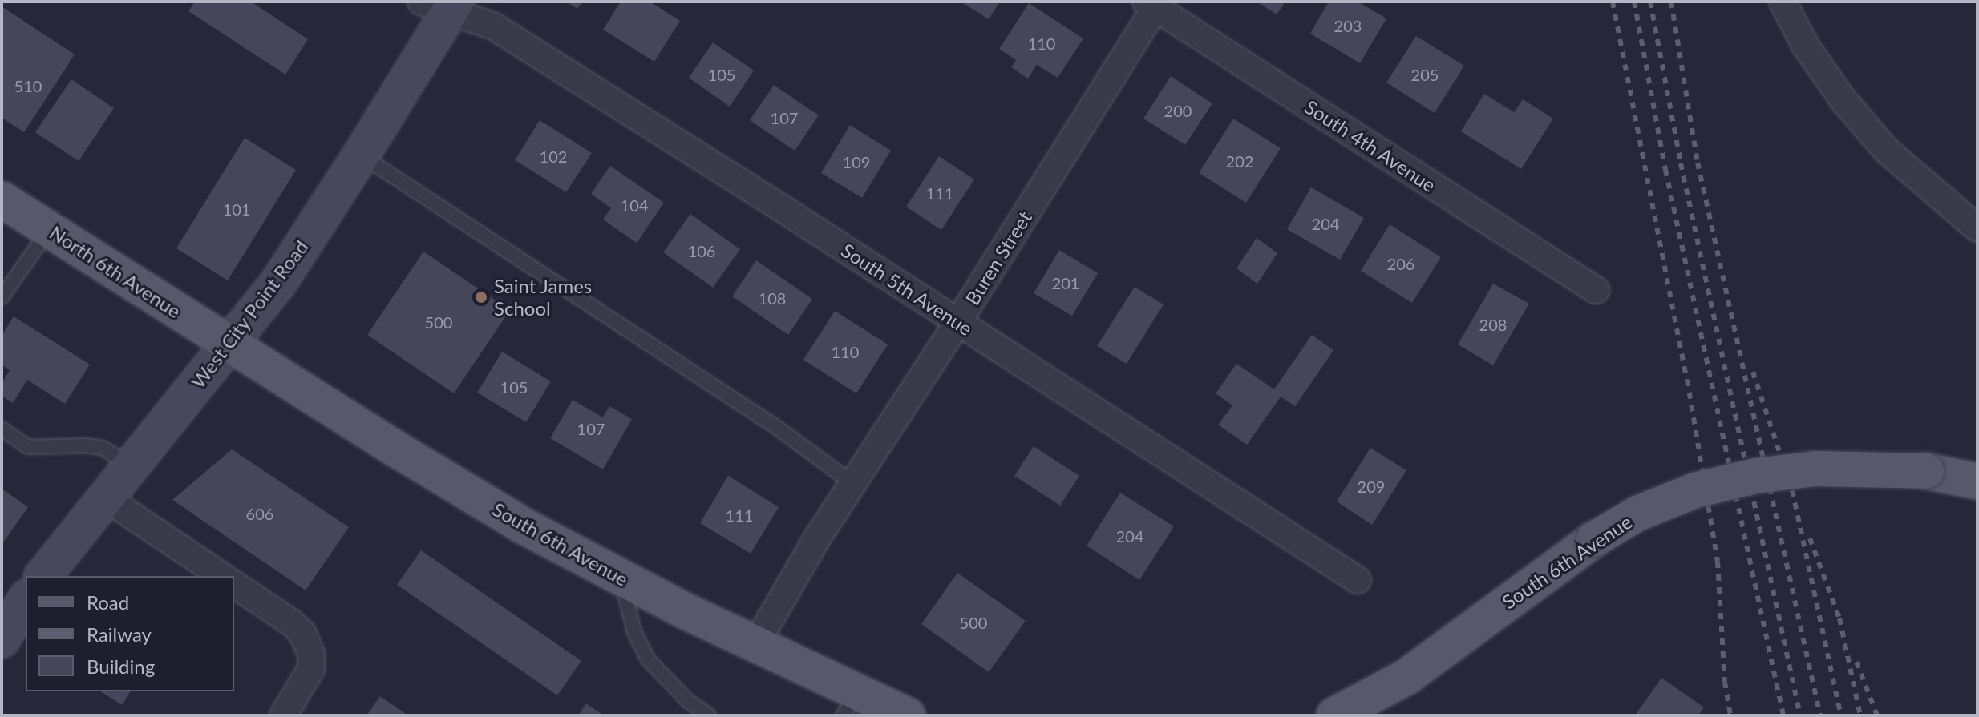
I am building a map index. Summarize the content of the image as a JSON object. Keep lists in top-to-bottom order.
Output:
{
  "streets": {
    "main road": ["North 6th Avenue", "South 6th Avenue"],
    "street": [
      "South 4th Avenue",
      "Buren Street",
      "South 5th Avenue",
      "West City Point Road"
    ]
  },
  "crossings": [
    ["South 4th Avenue", "Buren Street"],
    ["Buren Street", "South 5th Avenue"],
    ["Buren Street", "South 6th Avenue"],
    ["North 6th Avenue", "West City Point Road"],
    ["North 6th Avenue", "South 6th Avenue"],
    ["South 5th Avenue", "West City Point Road"],
    ["West City Point Road", "South 6th Avenue"]
  ],
  "places": ["Saint James School"],
  "house_numbers": [
    "203",
    "110",
    "105",
    "205",
    "510",
    "200",
    "107",
    "102",
    "202",
    "109",
    "111",
    "104",
    "101",
    "204",
    "106",
    "206",
    "201",
    "108",
    "500",
    "208",
    "110",
    "105",
    "107",
    "209",
    "606",
    "111",
    "204",
    "500"
  ],
  "legend": ["Road", "Railway", "Building"]
}
